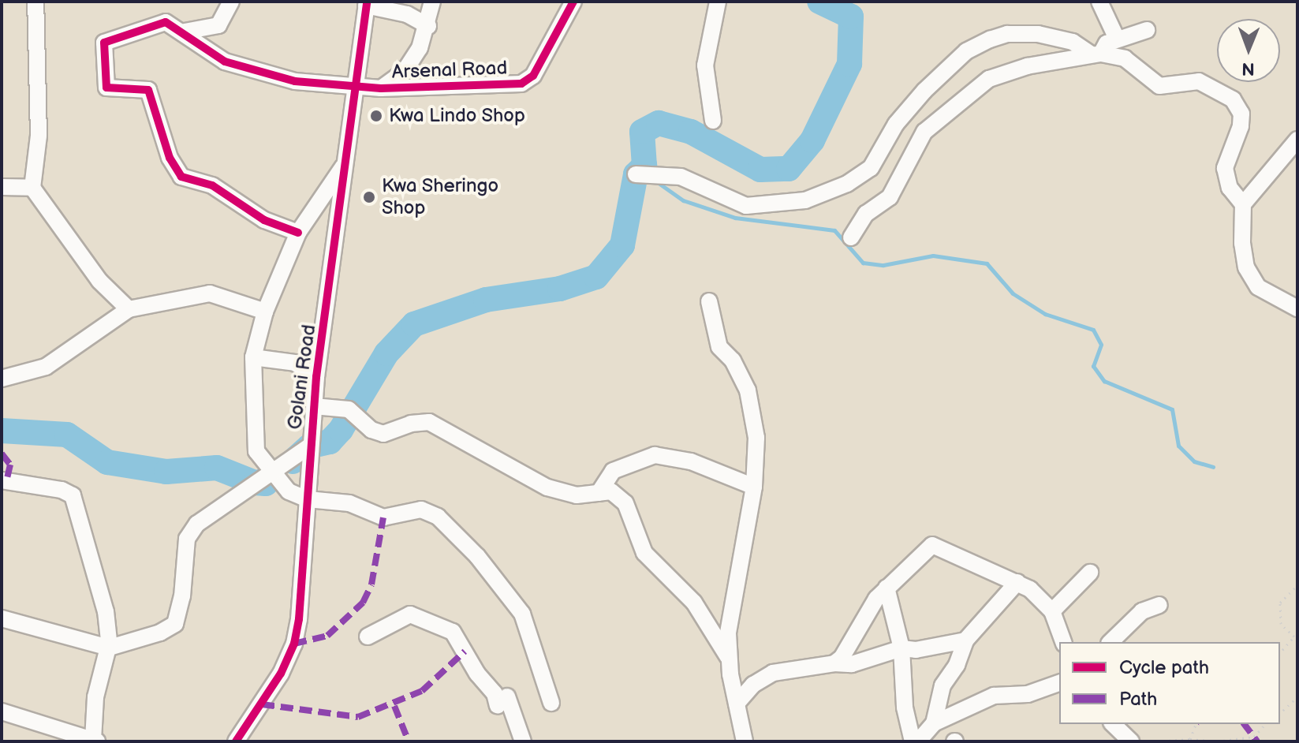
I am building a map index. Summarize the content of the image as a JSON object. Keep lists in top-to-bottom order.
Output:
{
  "streets": {
    "street": ["Arsenal Road", "Golani Road"]
  },
  "crossings": [
    ["Arsenal Road", "Golani Road"]
  ],
  "places": ["Kwa Lindo Shop", "Kwa Sheringo Shop"],
  "legend": ["Cycle path", "Path"],
  "north": "bottom"
}
